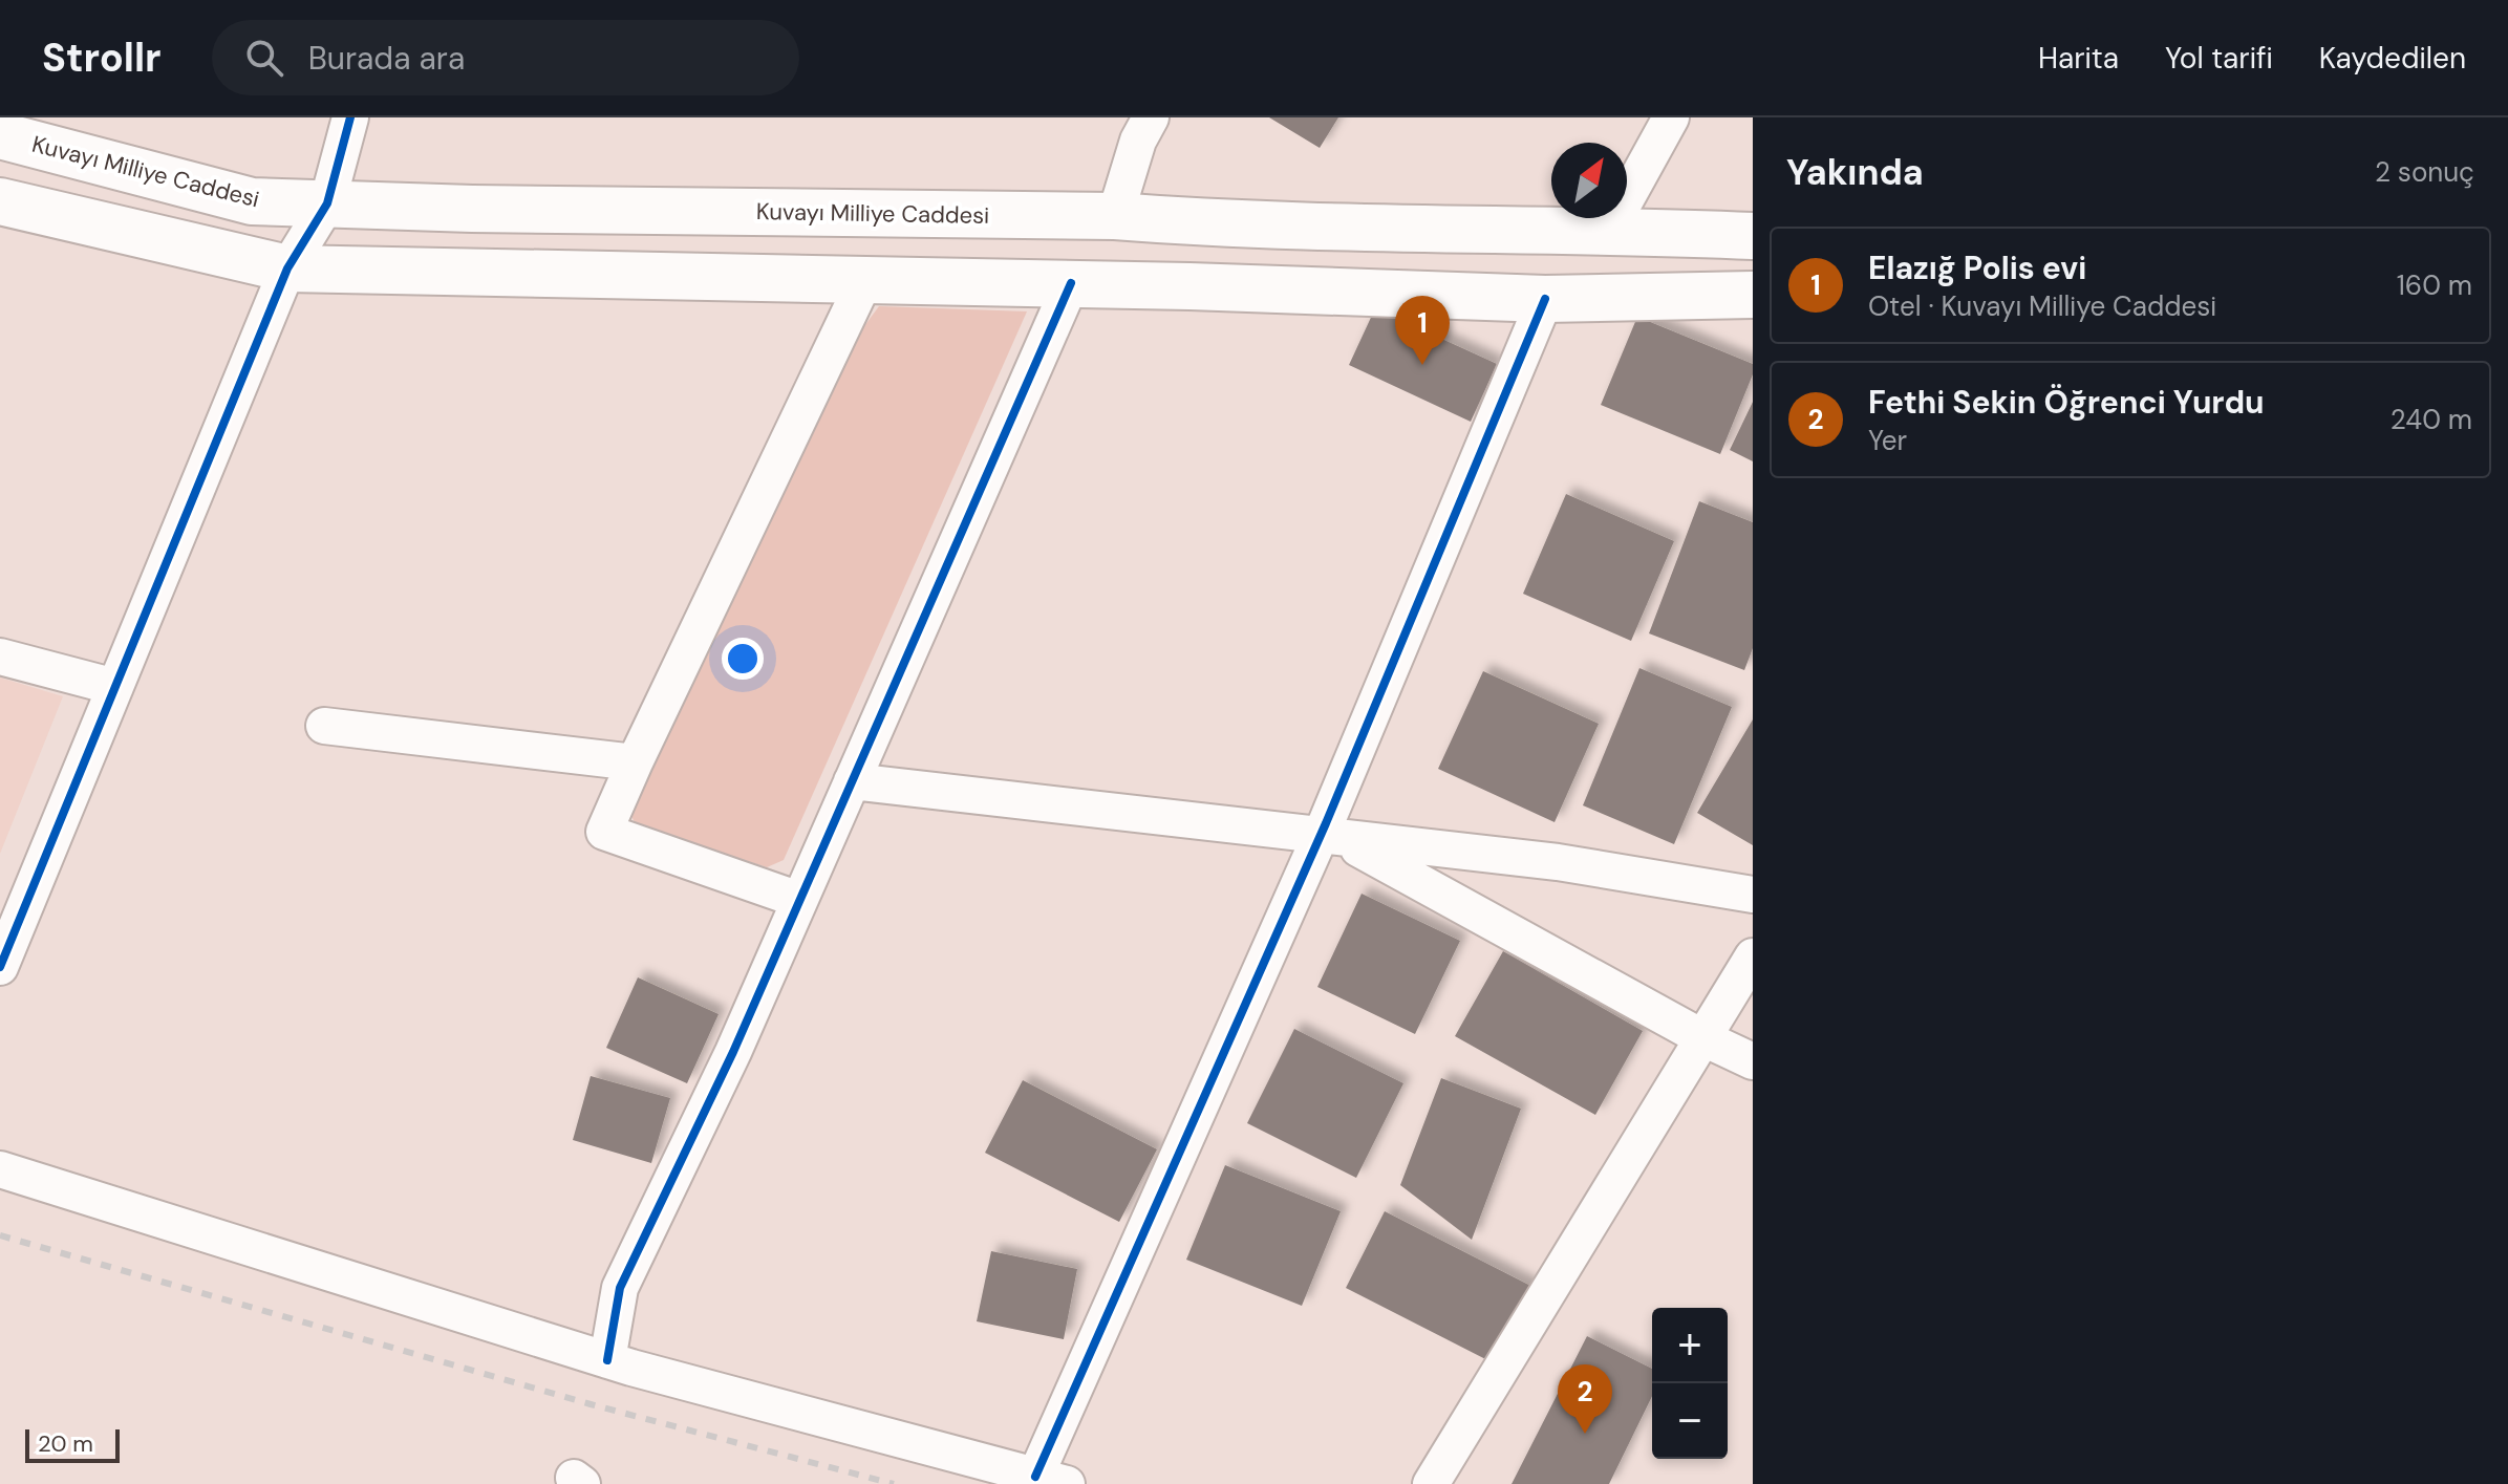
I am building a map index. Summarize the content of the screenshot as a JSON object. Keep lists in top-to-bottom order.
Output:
{
  "streets": {
    "main road": ["Kuvayı Milliye Caddesi"]
  },
  "scale_bar": "20 m",
  "north": "top right",
  "page": {
    "header": "Strollr",
    "search": "Burada ara",
    "nav": ["Harita", "Yol tarifi", "Kaydedilen"],
    "heading": ["Yakında", "2 sonuç"],
    "list": [
      {
        "mark": "1",
        "name": "Elazığ Polis evi",
        "note": "Otel · Kuvayı Milliye Caddesi",
        "value": "160 m"
      },
      {
        "mark": "2",
        "name": "Fethi Sekin Öğrenci Yurdu",
        "note": "Yer",
        "value": "240 m"
      }
    ],
    "pins": ["1", "2"],
    "map_buttons": ["+", "−"],
    "scale": "20 m"
  }
}
